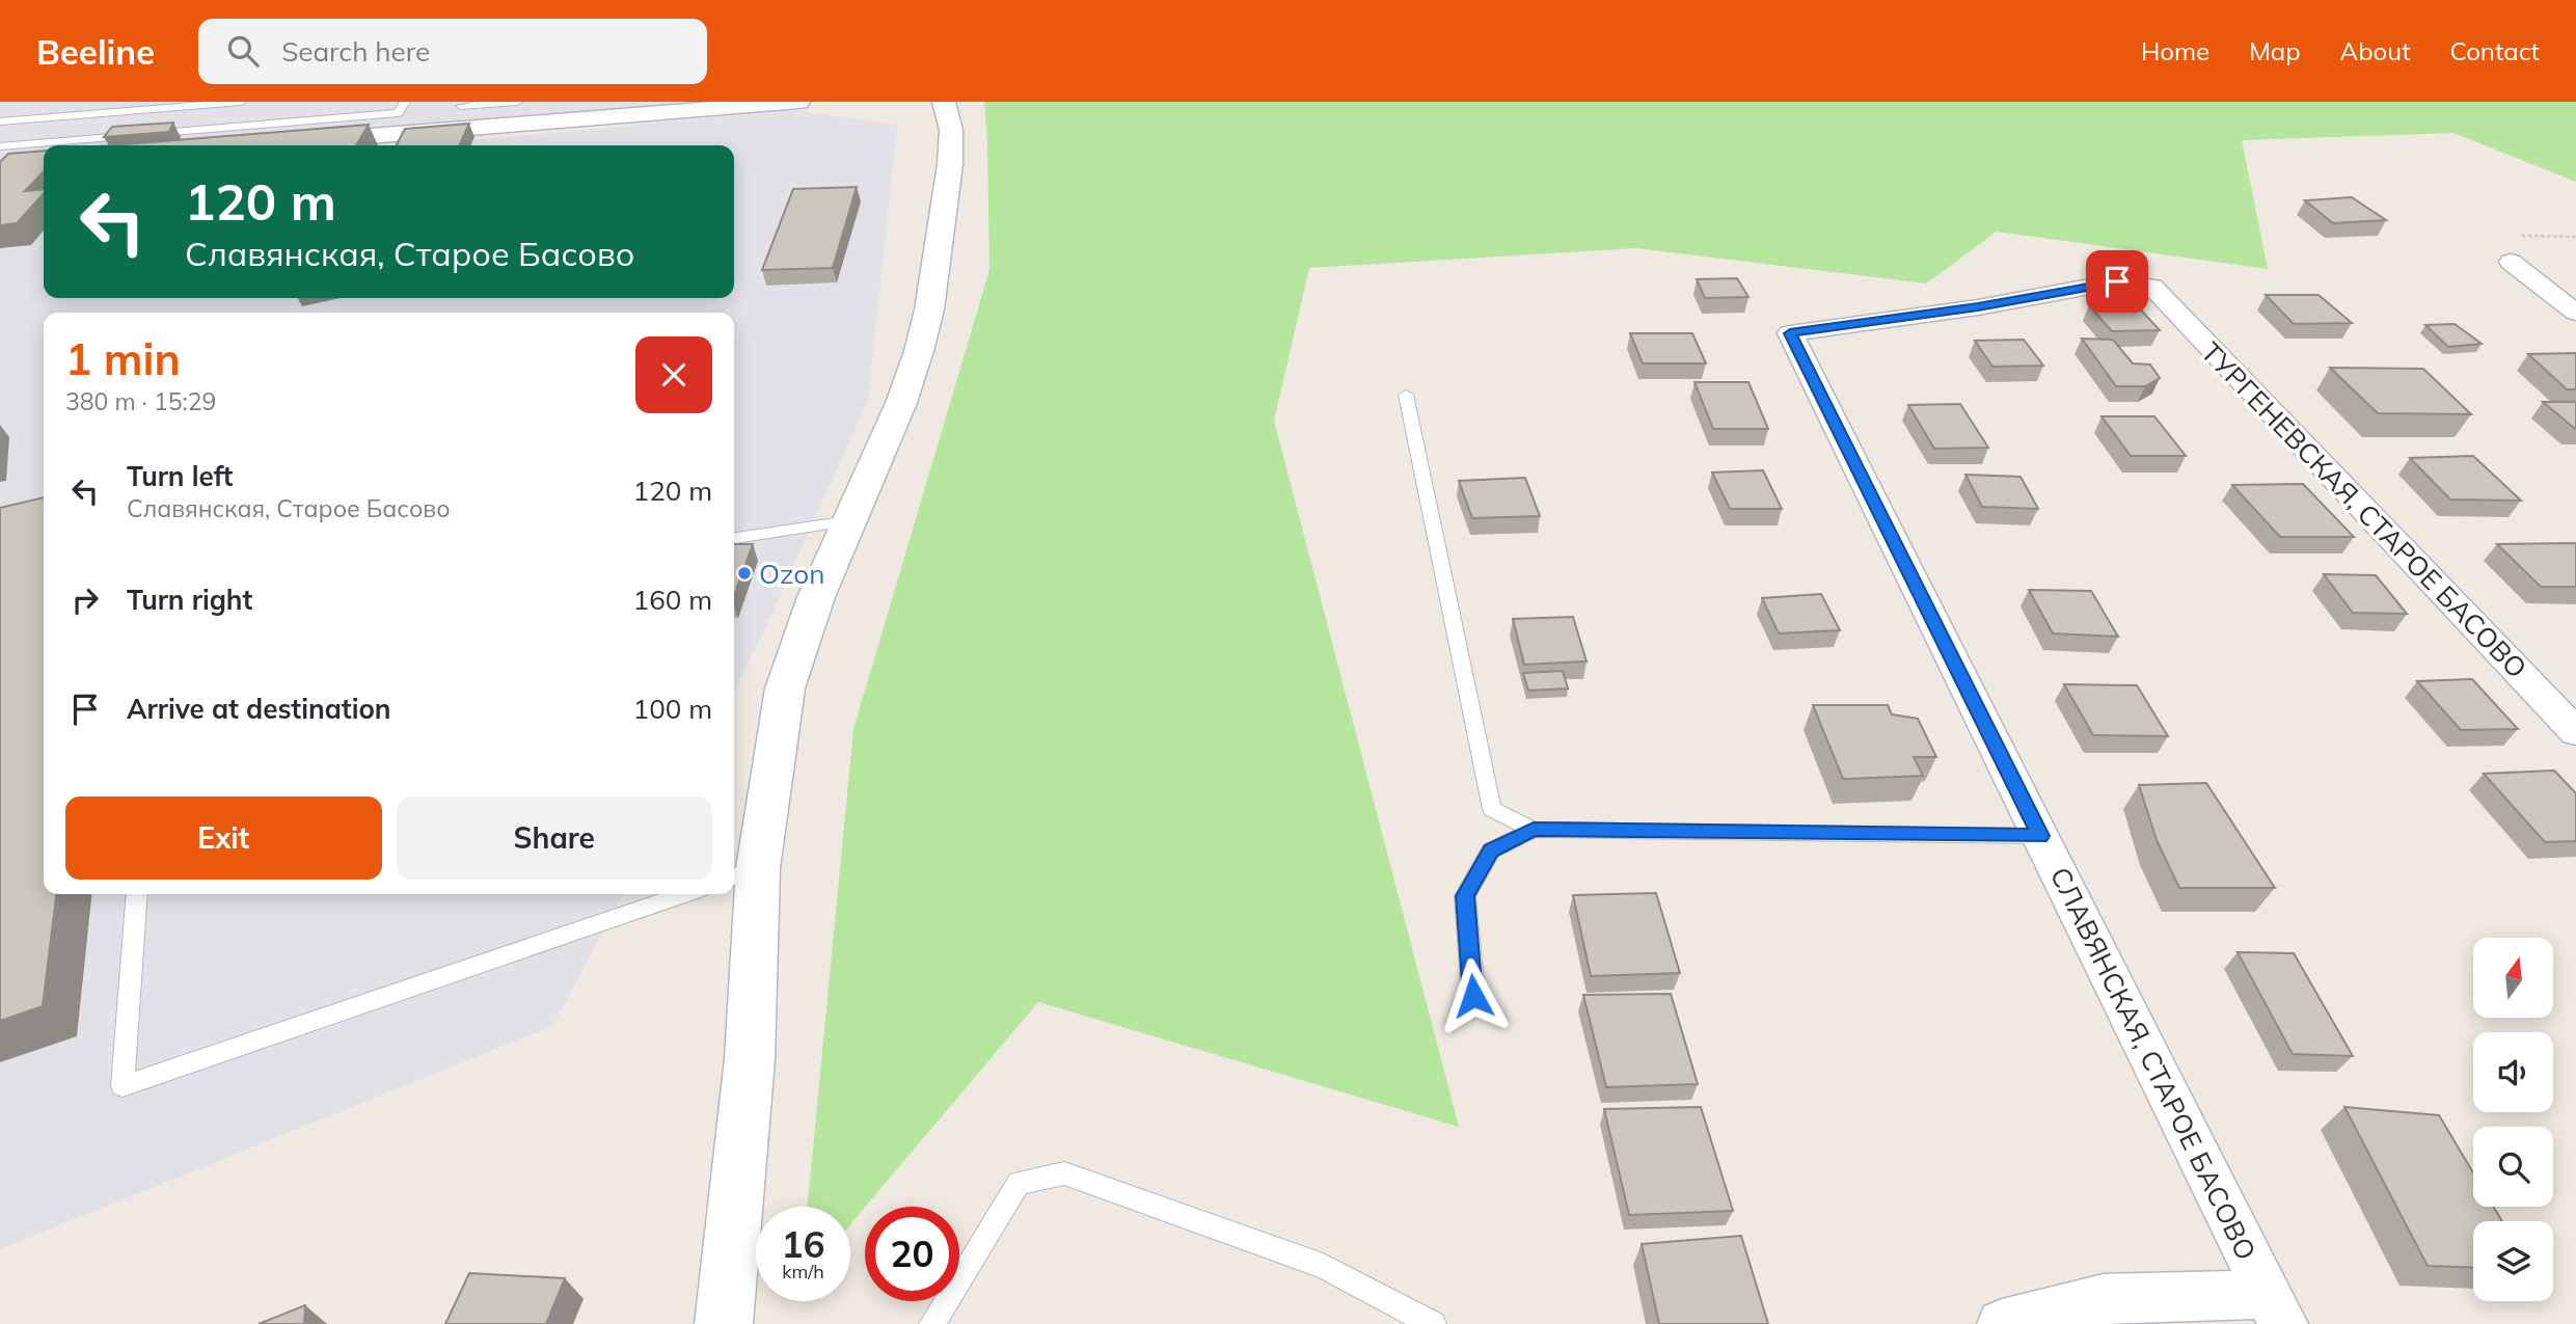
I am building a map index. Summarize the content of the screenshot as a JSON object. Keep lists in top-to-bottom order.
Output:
{
  "streets": {
    "street": ["ТУРГЕНЕВСКАЯ, СТАРОЕ БАСОВО", "СЛАВЯНСКАЯ, СТАРОЕ БАСОВО"]
  },
  "crossings": [
    ["ТУРГЕНЕВСКАЯ, СТАРОЕ БАСОВО", "СЛАВЯНСКАЯ, СТАРОЕ БАСОВО"]
  ],
  "places": ["Ozon"],
  "north": "top",
  "page": {
    "header": "Beeline",
    "search": "Search here",
    "nav": [
      "Home",
      "Map",
      "About",
      "Contact"
    ],
    "turn": ["120 m", "Славянская, Старое Басово"],
    "heading": ["1 min", "380 m · 15:29"],
    "list": [
      {
        "name": "Turn left",
        "note": "Славянская, Старое Басово",
        "value": "120 m"
      },
      {
        "name": "Turn right",
        "value": "160 m"
      },
      {
        "name": "Arrive at destination",
        "value": "100 m"
      }
    ],
    "buttons": ["Exit", "Share"],
    "speed": "16 km/h",
    "limit": "20"
  }
}
